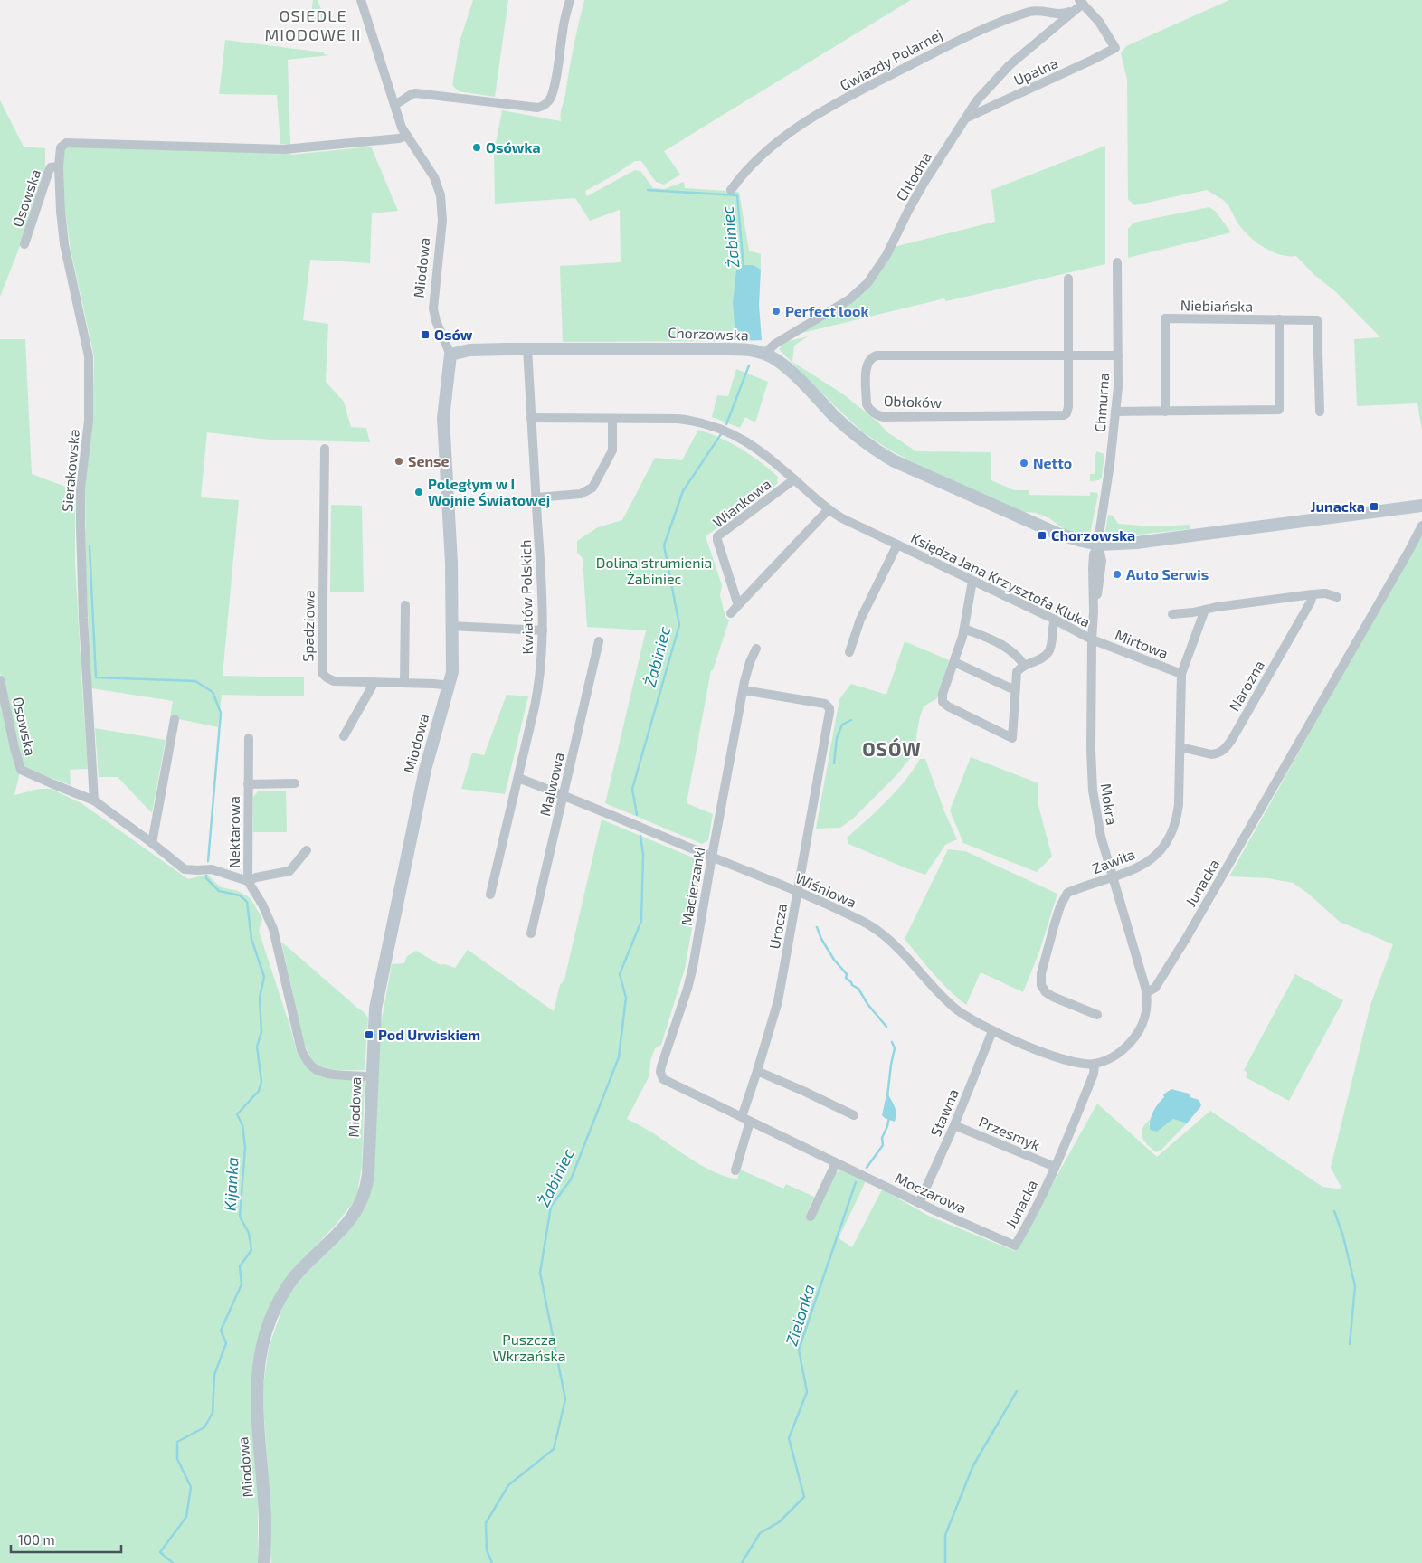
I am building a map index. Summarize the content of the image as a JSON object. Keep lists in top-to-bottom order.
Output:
{
  "streets": {
    "street": [
      "Gwiazdy Polarnej",
      "Upalna",
      "Chłodna",
      "Osowska",
      "Miodowa",
      "Niebiańska",
      "Chorzowska",
      "Obłoków",
      "Chmurna",
      "Sierakowska",
      "Wiankowa",
      "Księdza Jana Krzysztofa Kluka",
      "Kwiatów Polskich",
      "Spadziowa",
      "Mirtowa",
      "Narożna",
      "Malwowa",
      "Mokra",
      "Nektarowa",
      "Zawiła",
      "Junacka",
      "Macierzanki",
      "Wiśniowa",
      "Urocza",
      "Stawna",
      "Przesmyk",
      "Moczarowa"
    ]
  },
  "crossings": [
    ["Gwiazdy Polarnej", "Upalna"],
    ["Gwiazdy Polarnej", "Chłodna"],
    ["Upalna", "Chłodna"],
    ["Chłodna", "Chorzowska"],
    ["Osowska", "Sierakowska"],
    ["Miodowa", "Chorzowska"],
    ["Miodowa", "Sierakowska"],
    ["Miodowa", "Spadziowa"],
    ["Chorzowska", "Chmurna"],
    ["Chorzowska", "Kwiatów Polskich"],
    ["Chorzowska", "Mokra"],
    ["Obłoków", "Chmurna"],
    ["Chmurna", "Mokra"],
    ["Wiankowa", "Księdza Jana Krzysztofa Kluka"],
    ["Księdza Jana Krzysztofa Kluka", "Kwiatów Polskich"],
    ["Księdza Jana Krzysztofa Kluka", "Mirtowa"],
    ["Księdza Jana Krzysztofa Kluka", "Mokra"],
    ["Kwiatów Polskich", "Wiśniowa"],
    ["Mirtowa", "Mokra"],
    ["Mirtowa", "Zawiła"],
    ["Narożna", "Zawiła"],
    ["Malwowa", "Wiśniowa"],
    ["Mokra", "Zawiła"],
    ["Mokra", "Junacka"],
    ["Junacka", "Wiśniowa"],
    ["Junacka", "Przesmyk"],
    ["Junacka", "Moczarowa"],
    ["Macierzanki", "Wiśniowa"],
    ["Macierzanki", "Urocza"],
    ["Macierzanki", "Moczarowa"],
    ["Wiśniowa", "Urocza"],
    ["Wiśniowa", "Stawna"],
    ["Urocza", "Moczarowa"],
    ["Stawna", "Przesmyk"],
    ["Stawna", "Moczarowa"]
  ],
  "districts": ["OSIEDLE MIODOWE II", "OSÓW"],
  "water": ["Żabiniec", "Kijanka", "Zielonka"],
  "parks": ["Dolina strumienia Żabiniec", "Puszcza Wkrzańska"],
  "places": {
    "other": [
      "Osówka",
      "Perfect look",
      "Sense",
      "Netto",
      "Poległym w I Wojnie Światowej",
      "Auto Serwis"
    ],
    "transit": [
      "Osów",
      "Junacka",
      "Chorzowska",
      "Pod Urwiskiem"
    ]
  },
  "scale_bar": "100 m"
}
